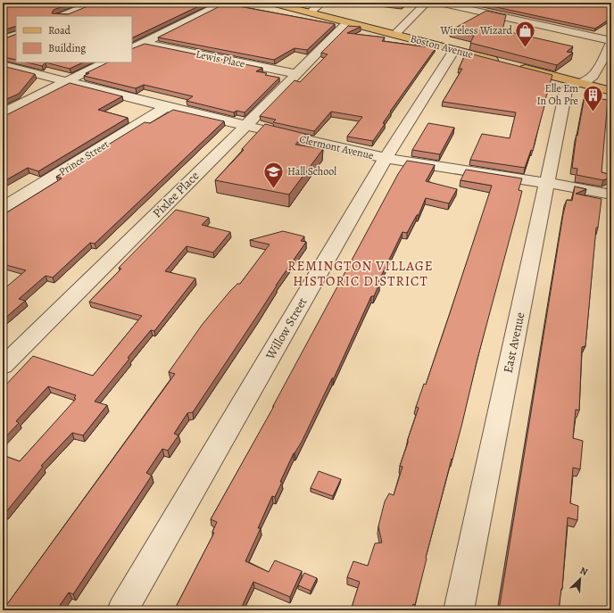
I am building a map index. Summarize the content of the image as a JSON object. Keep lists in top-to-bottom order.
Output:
{
  "streets": {
    "main road": ["Boston Avenue"],
    "street": [
      "Lewis Place",
      "Clermont Avenue",
      "Prince Street",
      "Pixlee Place",
      "Willow Street",
      "East Avenue"
    ]
  },
  "crossings": [
    ["Boston Avenue", "Pixlee Place"],
    ["Boston Avenue", "Willow Street"],
    ["Lewis Place", "Pixlee Place"],
    ["Clermont Avenue", "Prince Street"],
    ["Clermont Avenue", "Pixlee Place"],
    ["Clermont Avenue", "Willow Street"],
    ["Clermont Avenue", "East Avenue"]
  ],
  "districts": ["REMINGTON VILLAGE HISTORIC DISTRICT"],
  "places": {
    "shop": ["Wireless Wizard"],
    "building": ["Elle Em In Oh Pre"],
    "school or university": ["Hall School"]
  },
  "legend": ["Road", "Building"],
  "north": "top right"
}
